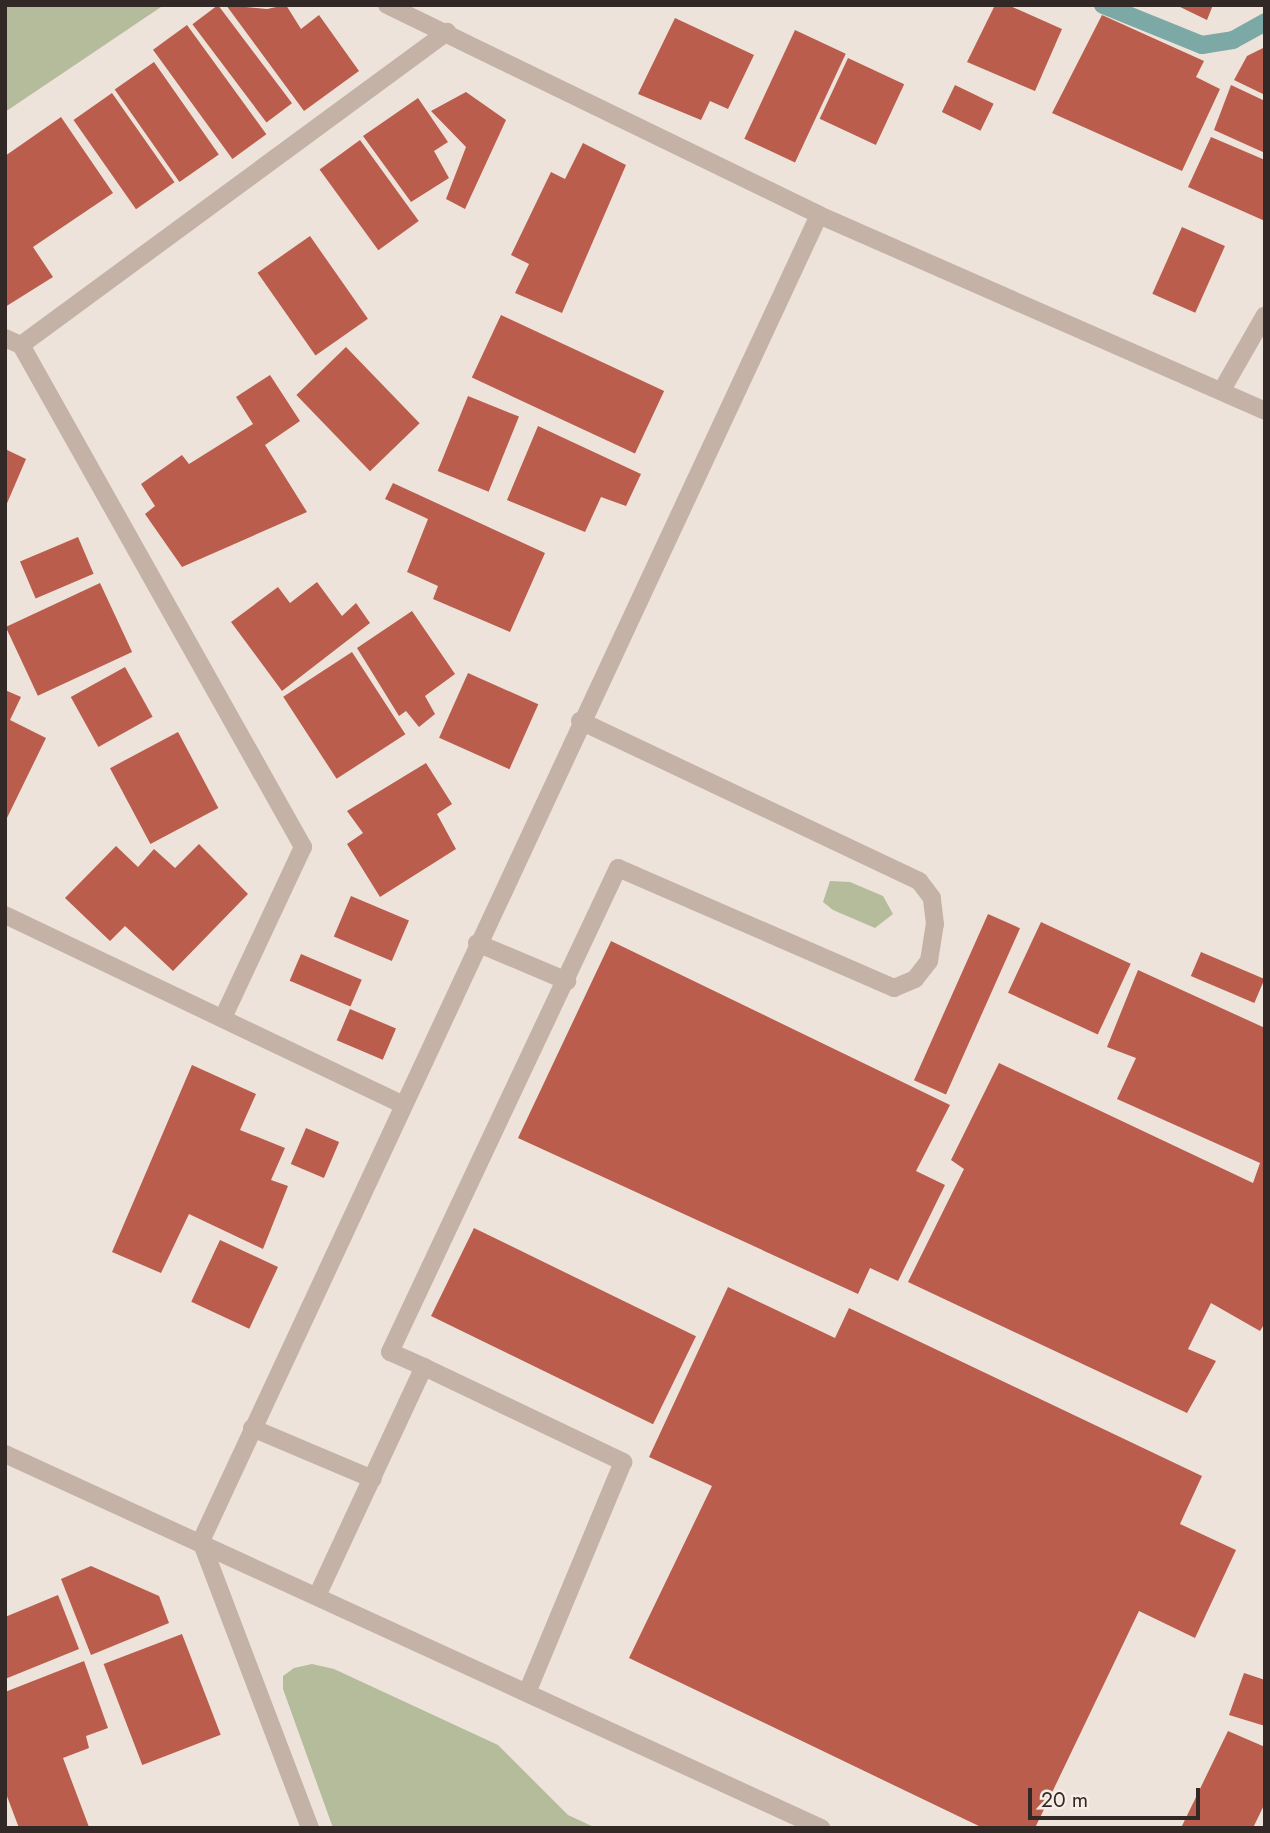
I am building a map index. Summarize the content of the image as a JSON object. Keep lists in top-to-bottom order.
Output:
{
  "scale_bar": "20 m"
}
